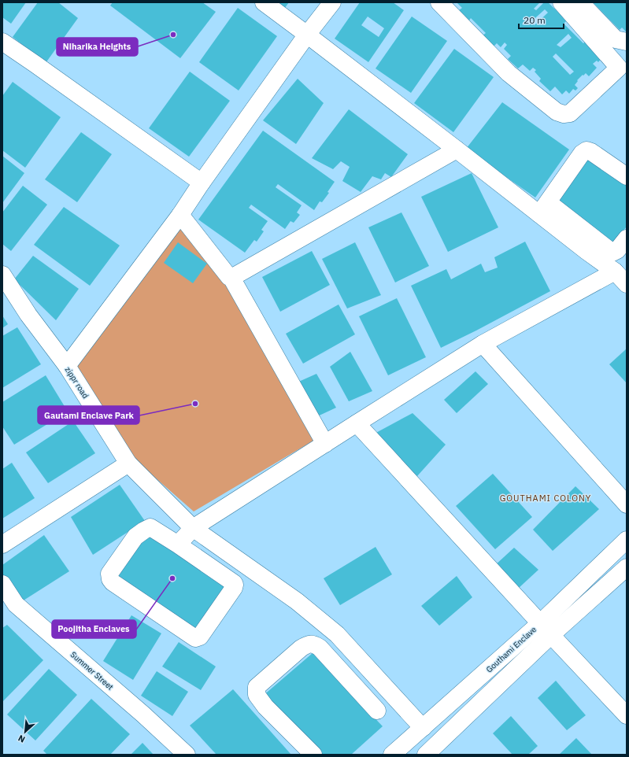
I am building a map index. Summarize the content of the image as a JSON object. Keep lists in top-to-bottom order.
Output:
{
  "streets": {
    "street": ["zippr road", "Gouthami Enclave", "Summer Street"]
  },
  "crossings": [
    ["zippr road", "Gouthami Enclave"]
  ],
  "districts": ["GOUTHAMI COLONY"],
  "places": ["Niharika Heights", "Gautami Enclave Park", "Poojitha Enclaves"],
  "scale_bar": "20 m",
  "north": "bottom left"
}
